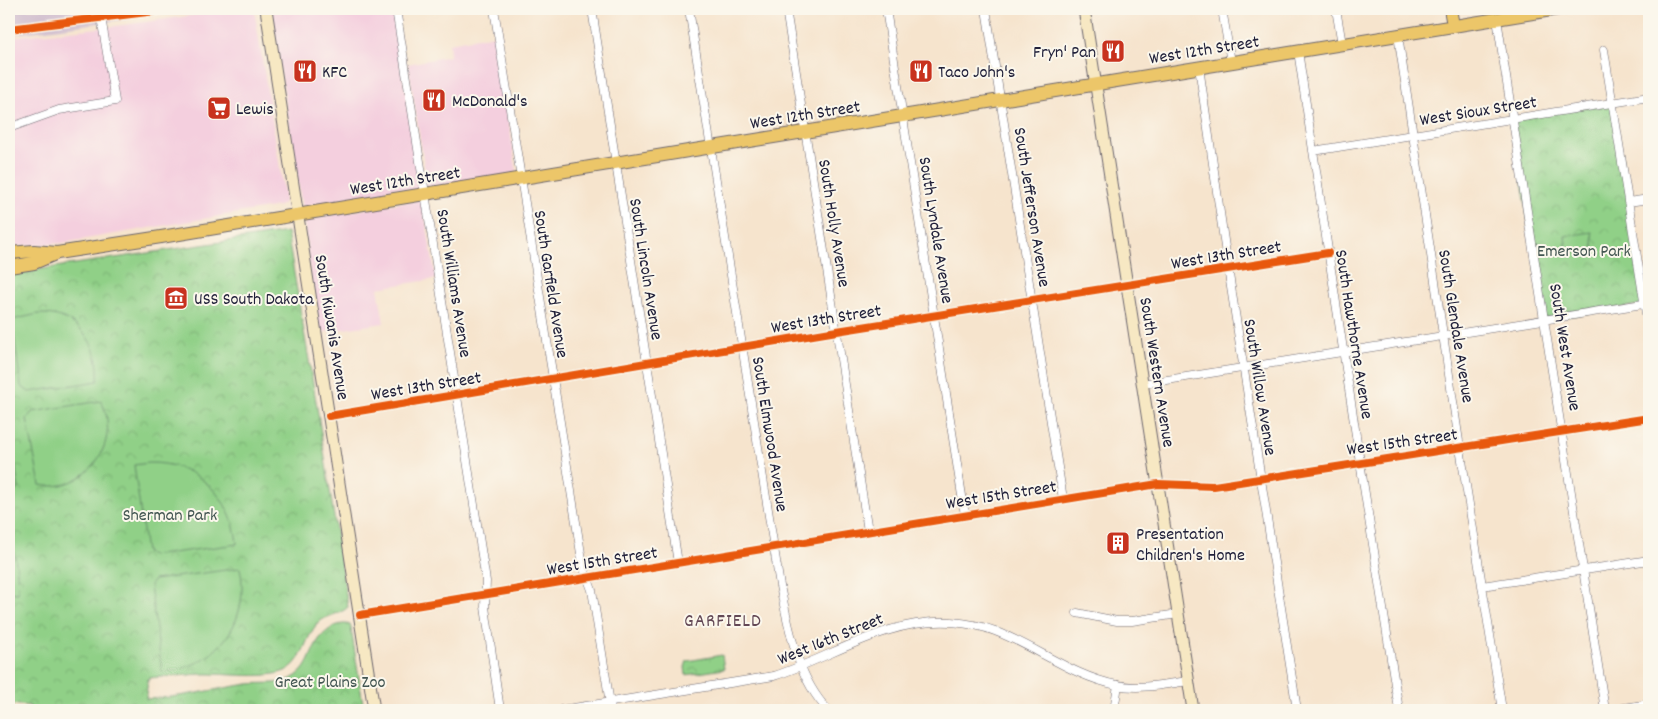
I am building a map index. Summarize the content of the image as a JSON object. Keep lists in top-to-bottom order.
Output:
{
  "streets": {
    "main road": ["West 12th Street"],
    "street": [
      "West Sioux Street",
      "South Jefferson Avenue",
      "South Holly Avenue",
      "South Lyndale Avenue",
      "West 13th Street",
      "South Lincoln Avenue",
      "South Williams Avenue",
      "South Garfield Avenue",
      "South Glendale Avenue",
      "South Kiwanis Avenue",
      "South Hawthorne Avenue",
      "South West Avenue",
      "South Western Avenue",
      "South Willow Avenue",
      "South Elmwood Avenue",
      "West 15th Street",
      "West 16th Street"
    ]
  },
  "crossings": [
    ["West 12th Street", "South Jefferson Avenue"],
    ["West 12th Street", "South Holly Avenue"],
    ["West 12th Street", "South Lyndale Avenue"],
    ["West 12th Street", "South Lincoln Avenue"],
    ["West 12th Street", "South Williams Avenue"],
    ["West 12th Street", "South Garfield Avenue"],
    ["West 12th Street", "South Glendale Avenue"],
    ["West 12th Street", "South Kiwanis Avenue"],
    ["West 12th Street", "South Hawthorne Avenue"],
    ["West 12th Street", "South West Avenue"],
    ["West 12th Street", "South Western Avenue"],
    ["West 12th Street", "South Willow Avenue"],
    ["West 12th Street", "South Elmwood Avenue"],
    ["West Sioux Street", "South Glendale Avenue"],
    ["West Sioux Street", "South Hawthorne Avenue"],
    ["West Sioux Street", "South West Avenue"],
    ["South Jefferson Avenue", "West 13th Street"],
    ["South Jefferson Avenue", "West 15th Street"],
    ["South Holly Avenue", "West 13th Street"],
    ["South Holly Avenue", "West 15th Street"],
    ["South Lyndale Avenue", "West 13th Street"],
    ["South Lyndale Avenue", "West 15th Street"],
    ["West 13th Street", "South Lincoln Avenue"],
    ["West 13th Street", "South Williams Avenue"],
    ["West 13th Street", "South Garfield Avenue"],
    ["West 13th Street", "South Kiwanis Avenue"],
    ["West 13th Street", "South Hawthorne Avenue"],
    ["West 13th Street", "South Western Avenue"],
    ["West 13th Street", "South Willow Avenue"],
    ["West 13th Street", "South Elmwood Avenue"],
    ["South Lincoln Avenue", "West 15th Street"],
    ["South Williams Avenue", "West 15th Street"],
    ["South Garfield Avenue", "West 15th Street"],
    ["South Garfield Avenue", "West 16th Street"],
    ["South Glendale Avenue", "West 15th Street"],
    ["South Kiwanis Avenue", "West 15th Street"],
    ["South Hawthorne Avenue", "West 15th Street"],
    ["South West Avenue", "West 15th Street"],
    ["South Western Avenue", "West 15th Street"],
    ["South Western Avenue", "West 16th Street"],
    ["South Willow Avenue", "West 15th Street"],
    ["South Elmwood Avenue", "West 15th Street"],
    ["South Elmwood Avenue", "West 16th Street"]
  ],
  "districts": ["GARFIELD"],
  "parks": ["Emerson Park", "Sherman Park", "Great Plains Zoo"],
  "places": {
    "restaurant": [
      "Fryn' Pan",
      "KFC",
      "Taco John's",
      "McDonald's"
    ],
    "supermarket": ["Lewis"],
    "museum": ["USS South Dakota"],
    "building": ["Presentation Children's Home"]
  }
}
